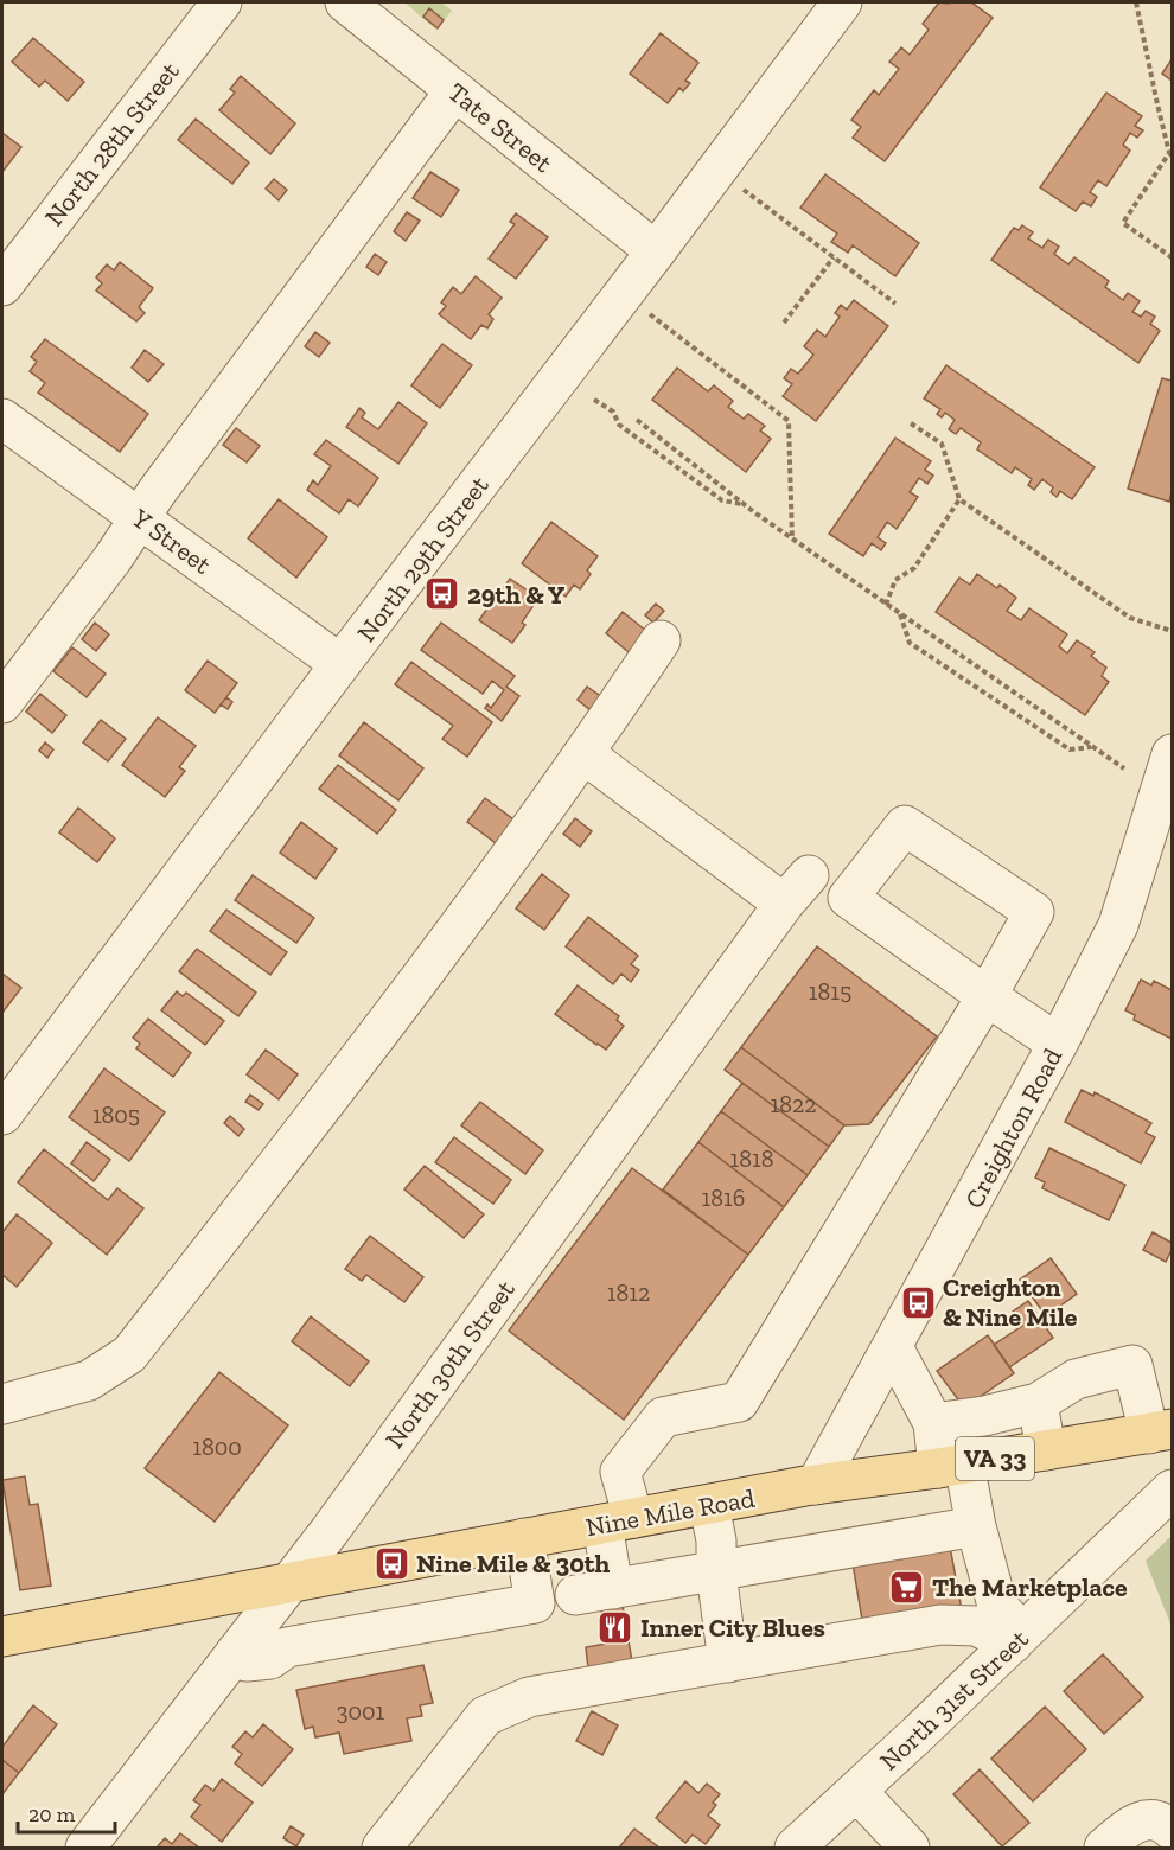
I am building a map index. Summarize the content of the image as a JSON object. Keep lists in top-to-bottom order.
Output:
{
  "streets": {
    "main road": ["VA 33", "Nine Mile Road"],
    "street": [
      "Tate Street",
      "North 28th Street",
      "Y Street",
      "North 29th Street",
      "Creighton Road",
      "North 30th Street",
      "North 31st Street"
    ]
  },
  "crossings": [
    ["Tate Street", "North 29th Street"],
    ["Y Street", "North 29th Street"],
    ["Creighton Road", "Nine Mile Road"],
    ["North 30th Street", "Nine Mile Road"]
  ],
  "places": {
    "bus stop": ["29th & Y", "Creighton & Nine Mile", "Nine Mile & 30th"],
    "supermarket": ["The Marketplace"],
    "restaurant": ["Inner City Blues"]
  },
  "house_numbers": [
    "1815",
    "1822",
    "1805",
    "1818",
    "1816",
    "1812",
    "1800",
    "3001"
  ],
  "scale_bar": "20 m"
}
